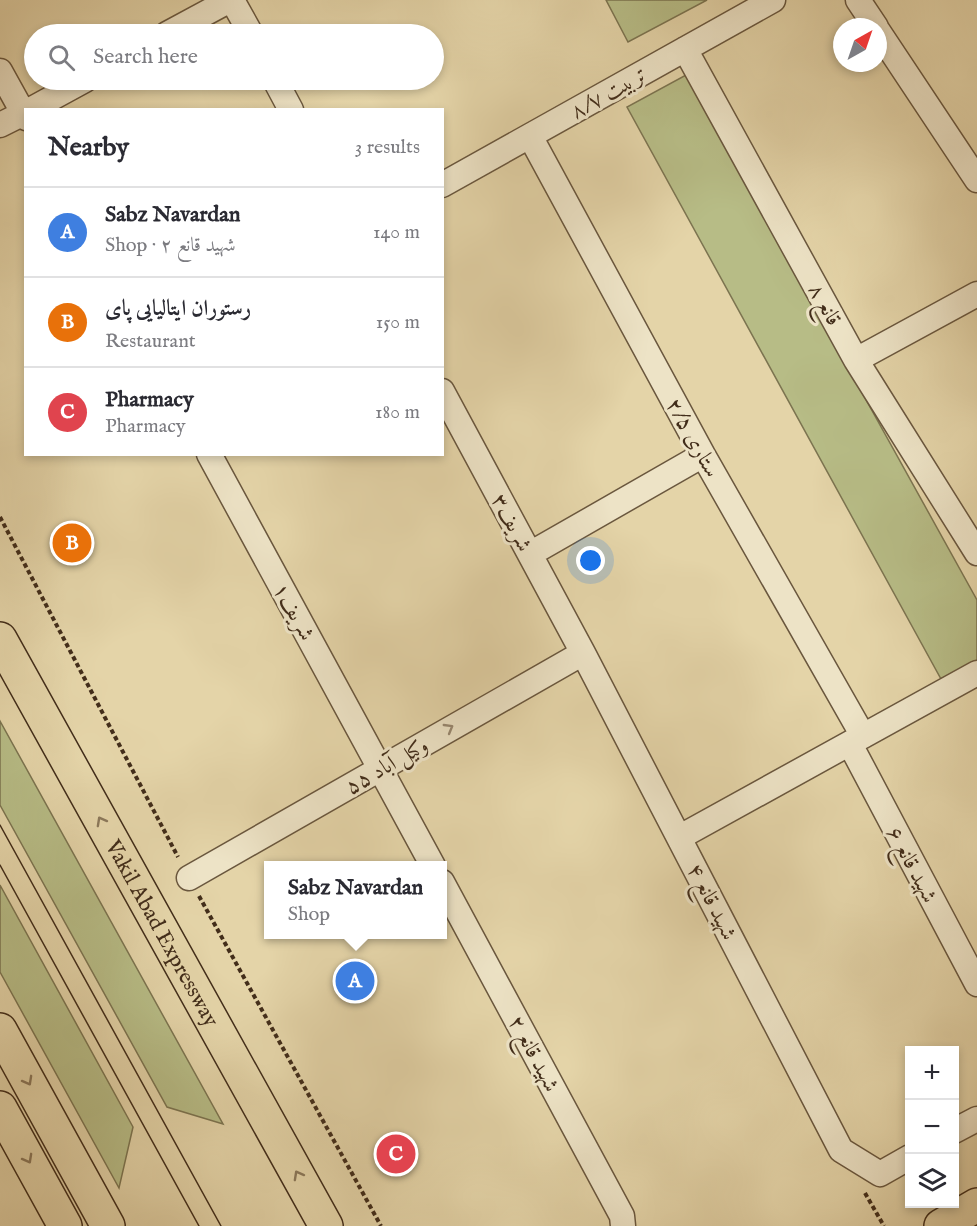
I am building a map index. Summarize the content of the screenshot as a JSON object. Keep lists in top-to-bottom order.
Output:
{
  "streets": {
    "highway": ["Vakil Abad Expressway"],
    "street": [
      "تربیت ۸/۷",
      "قانع ۸",
      "ستاری ۲/۵",
      "شریف٣",
      "شریف١",
      "۵۵ وکیل آباد",
      "شهید قانع ۶",
      "شهید قانع ۴",
      "شهید قانع ۲"
    ]
  },
  "crossings": [
    ["تربیت ۸/۷", "قانع ۸"],
    ["تربیت ۸/۷", "ستاری ۲/۵"],
    ["ستاری ۲/۵", "شهید قانع ۶"],
    ["شریف٣", "۵۵ وکیل آباد"],
    ["شریف٣", "شهید قانع ۴"],
    ["شریف١", "۵۵ وکیل آباد"],
    ["۵۵ وکیل آباد", "شهید قانع ۴"]
  ],
  "one_way": ["۵۵ وکیل آباد"],
  "north": "top right",
  "page": {
    "search": "Search here",
    "heading": ["Nearby", "3 results"],
    "list": [
      {
        "mark": "A",
        "name": "Sabz Navardan",
        "note": "Shop · شهید قانع ۲",
        "value": "140 m"
      },
      {
        "mark": "B",
        "name": "رستوران ایتالیایی پای",
        "note": "Restaurant",
        "value": "150 m"
      },
      {
        "mark": "C",
        "name": "Pharmacy",
        "note": "Pharmacy",
        "value": "180 m"
      }
    ],
    "pins": ["B", "A", "C"],
    "popup": ["Sabz Navardan", "Shop"],
    "map_buttons": ["+", "−"]
  }
}
